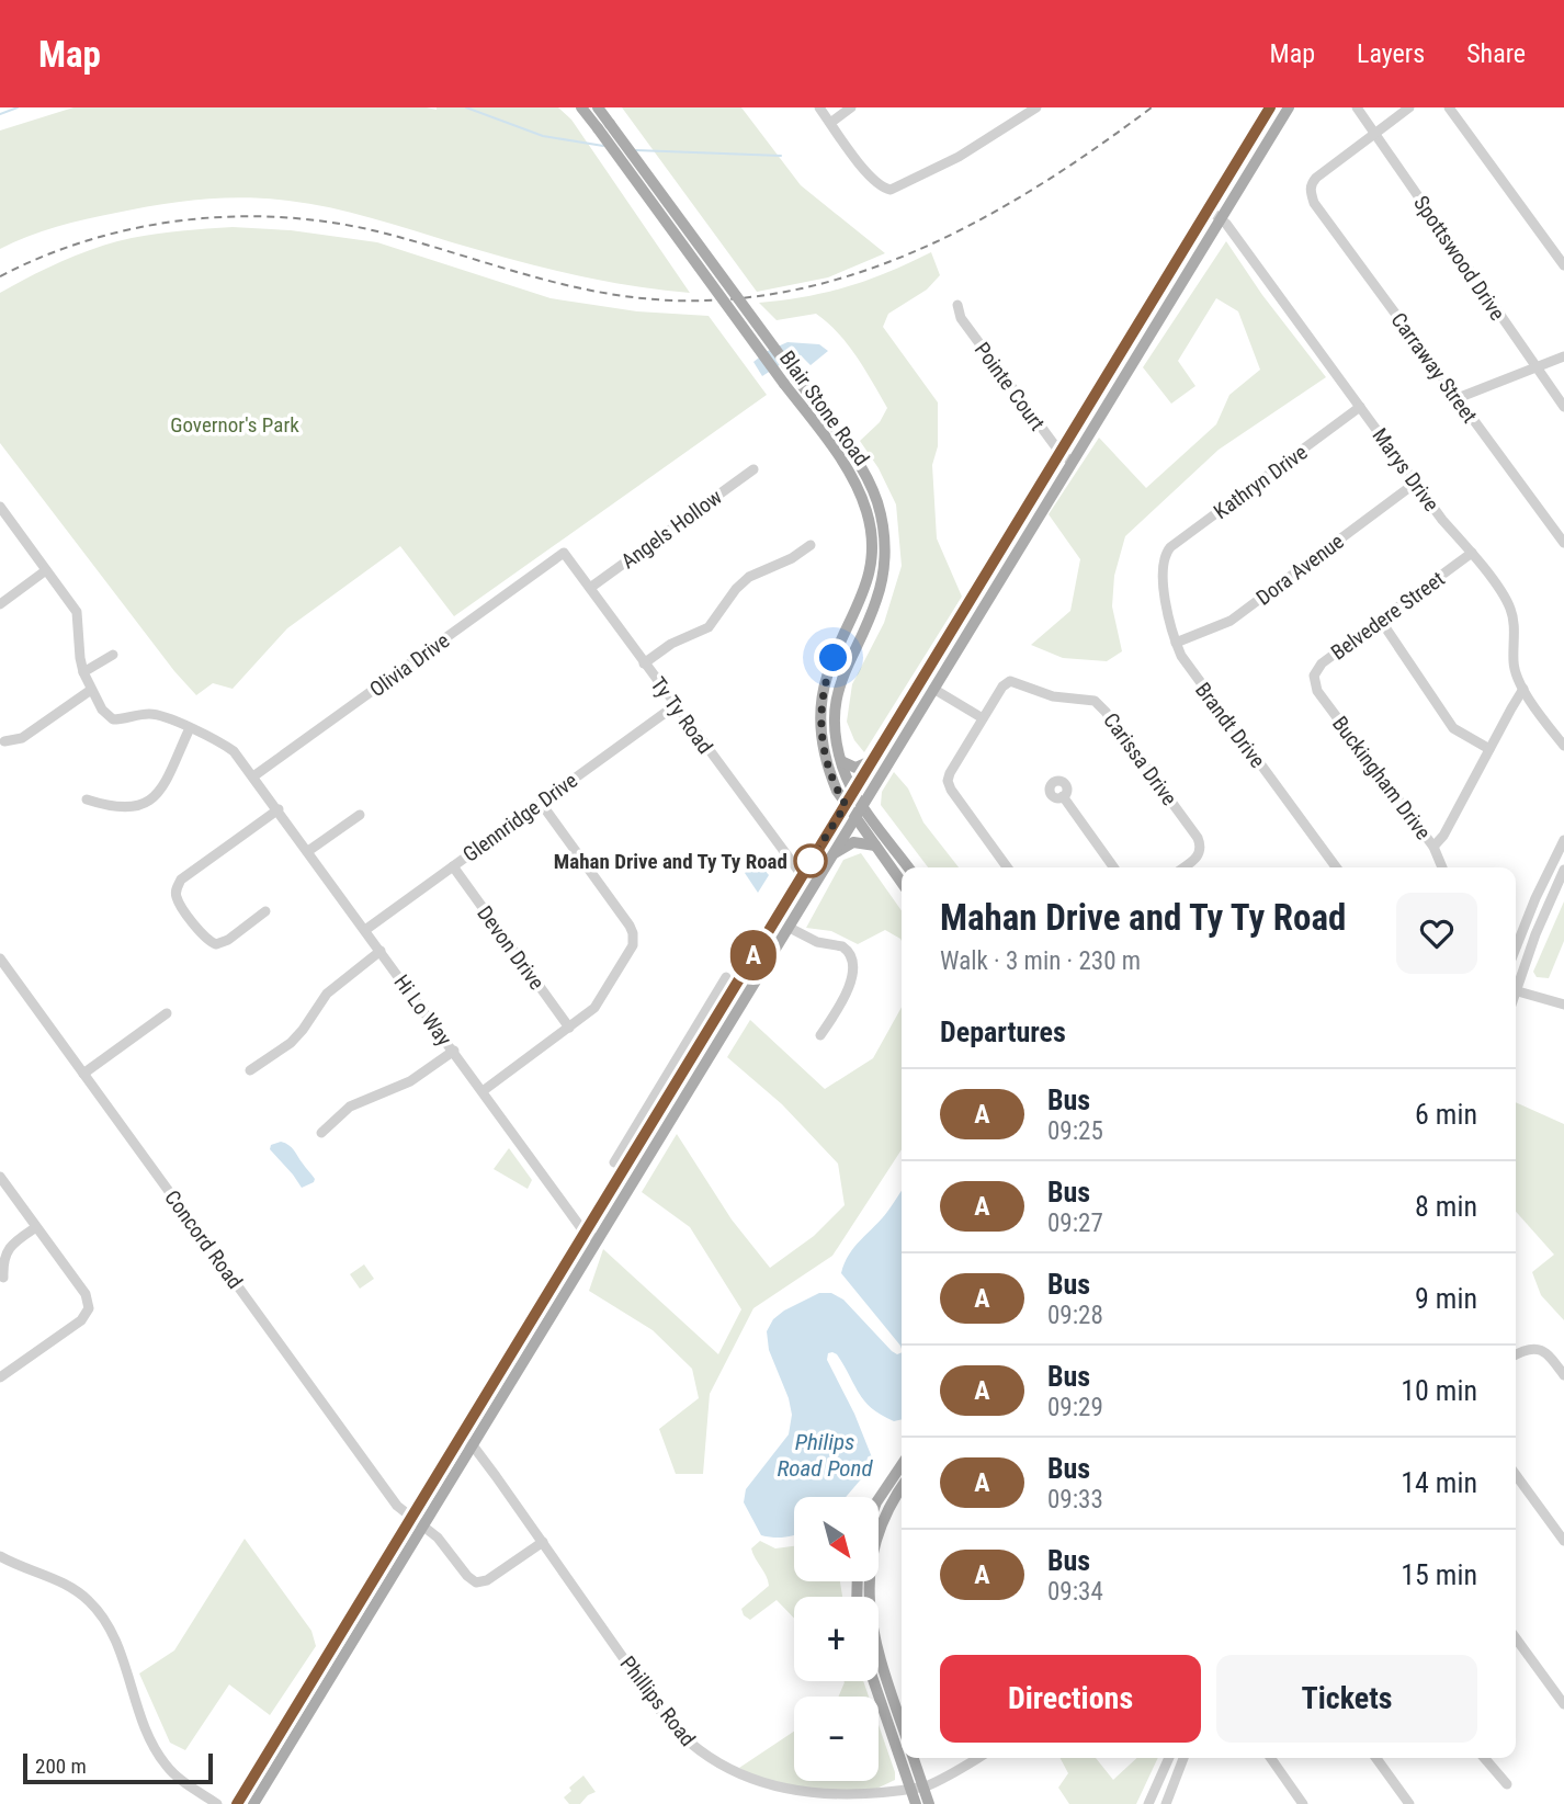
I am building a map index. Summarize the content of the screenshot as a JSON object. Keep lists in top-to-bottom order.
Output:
{
  "streets": {
    "main road": ["Blair Stone Road"],
    "street": [
      "Spottswood Drive",
      "Carraway Street",
      "Pointe Court",
      "Marys Drive",
      "Kathryn Drive",
      "Angels Hollow",
      "Dora Avenue",
      "Belvedere Street",
      "Olivia Drive",
      "Ty Ty Road",
      "Brandt Drive",
      "Carissa Drive",
      "Buckingham Drive",
      "Glennridge Drive",
      "Devon Drive",
      "Hi Lo Way",
      "Concord Road",
      "Phillips Road"
    ]
  },
  "crossings": [
    ["Spottswood Drive", "Carraway Street"],
    ["Marys Drive", "Kathryn Drive"],
    ["Marys Drive", "Dora Avenue"],
    ["Marys Drive", "Belvedere Street"],
    ["Kathryn Drive", "Brandt Drive"],
    ["Angels Hollow", "Ty Ty Road"],
    ["Dora Avenue", "Brandt Drive"],
    ["Belvedere Street", "Buckingham Drive"],
    ["Olivia Drive", "Ty Ty Road"],
    ["Olivia Drive", "Hi Lo Way"],
    ["Ty Ty Road", "Glennridge Drive"],
    ["Glennridge Drive", "Devon Drive"],
    ["Glennridge Drive", "Hi Lo Way"],
    ["Concord Road", "Phillips Road"]
  ],
  "water": ["Philips Road Pond"],
  "parks": ["Governor's Park"],
  "places": ["Mahan Drive and Ty Ty Road"],
  "lines": ["bus line A"],
  "scale_bar": "200 m",
  "north": "bottom right",
  "page": {
    "header": "Map",
    "nav": ["Map", "Layers", "Share"],
    "on_map": "A",
    "heading": [
      ["Mahan Drive and Ty Ty Road", "Walk · 3 min · 230 m"],
      "Departures"
    ],
    "list": [
      {
        "mark": "A",
        "name": "Bus",
        "note": "09:25",
        "value": "6 min"
      },
      {
        "mark": "A",
        "name": "Bus",
        "note": "09:27",
        "value": "8 min"
      },
      {
        "mark": "A",
        "name": "Bus",
        "note": "09:28",
        "value": "9 min"
      },
      {
        "mark": "A",
        "name": "Bus",
        "note": "09:29",
        "value": "10 min"
      },
      {
        "mark": "A",
        "name": "Bus",
        "note": "09:33",
        "value": "14 min"
      },
      {
        "mark": "A",
        "name": "Bus",
        "note": "09:34",
        "value": "15 min"
      }
    ],
    "map_buttons": ["+", "−"],
    "buttons": ["Directions", "Tickets"],
    "scale": "200 m"
  }
}
